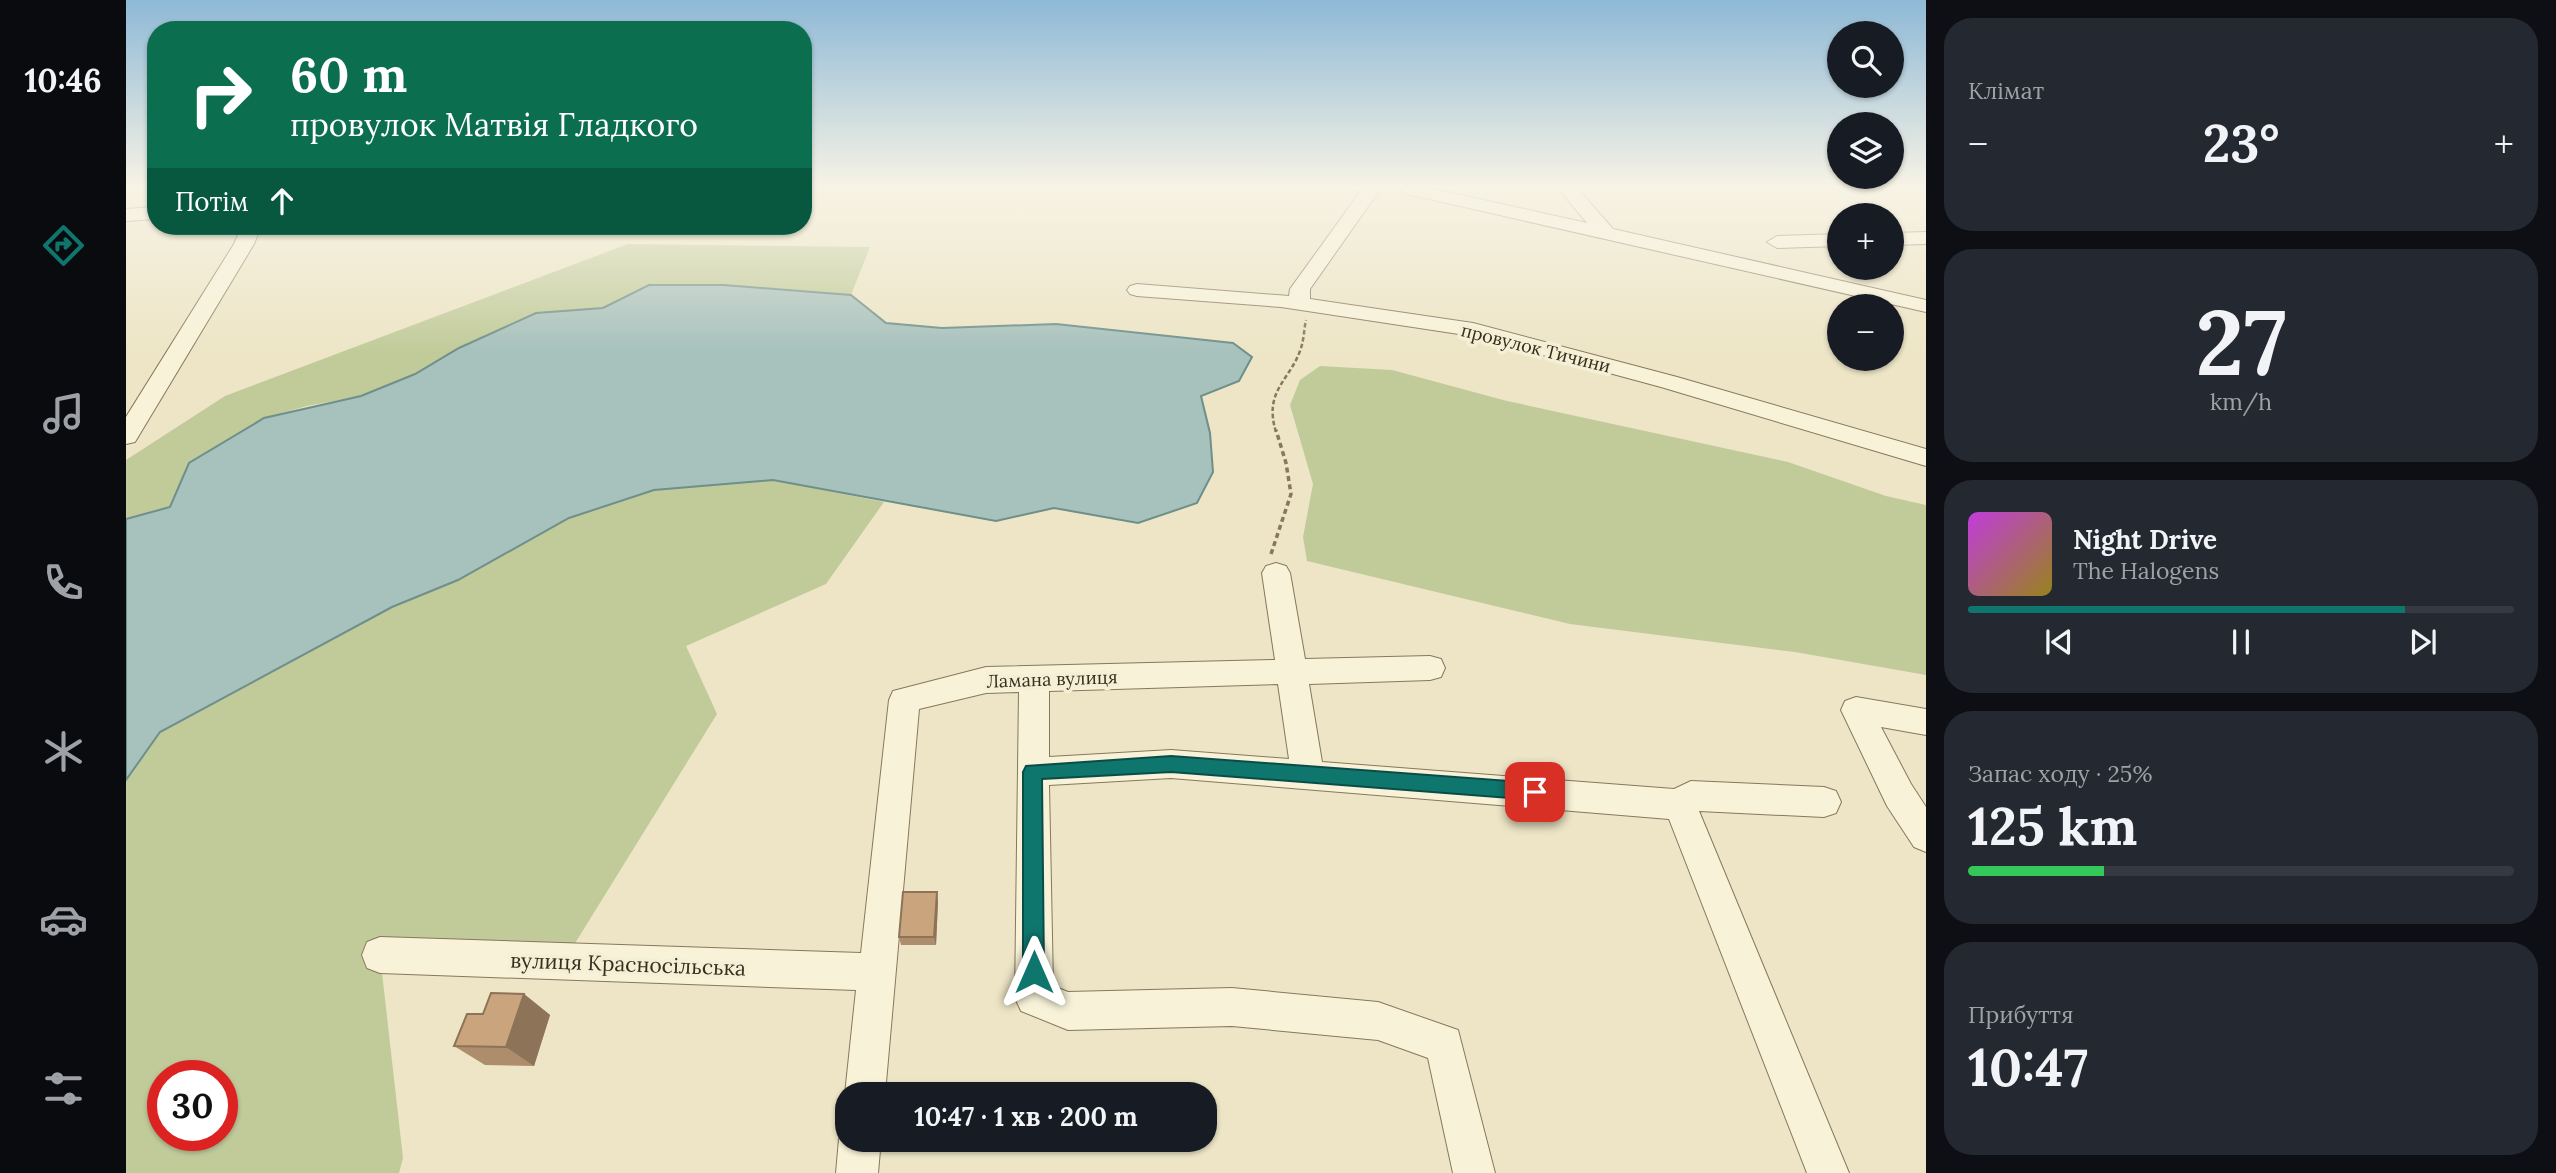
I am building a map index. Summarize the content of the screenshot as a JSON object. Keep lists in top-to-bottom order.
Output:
{
  "streets": {
    "street": ["провулок Тичини", "Ламана вулиця", "вулиця Красносільська"]
  },
  "crossings": [
    ["Ламана вулиця", "вулиця Красносільська"]
  ],
  "page": {
    "tabs": "10:46",
    "tile": [
      "Клімат",
      ["27", "km/h"],
      ["Запас ходу · 25%", "125 km"],
      ["Прибуття", "10:47"]
    ],
    "map_buttons": ["+", "−"],
    "turn": ["60 m", "провулок Матвія Гладкого"],
    "heat": ["−", "23°", "+"],
    "then": "Потім",
    "song": ["Night Drive", "The Halogens"],
    "limit": "30",
    "trip": "10:47 · 1 хв · 200 m"
  }
}
